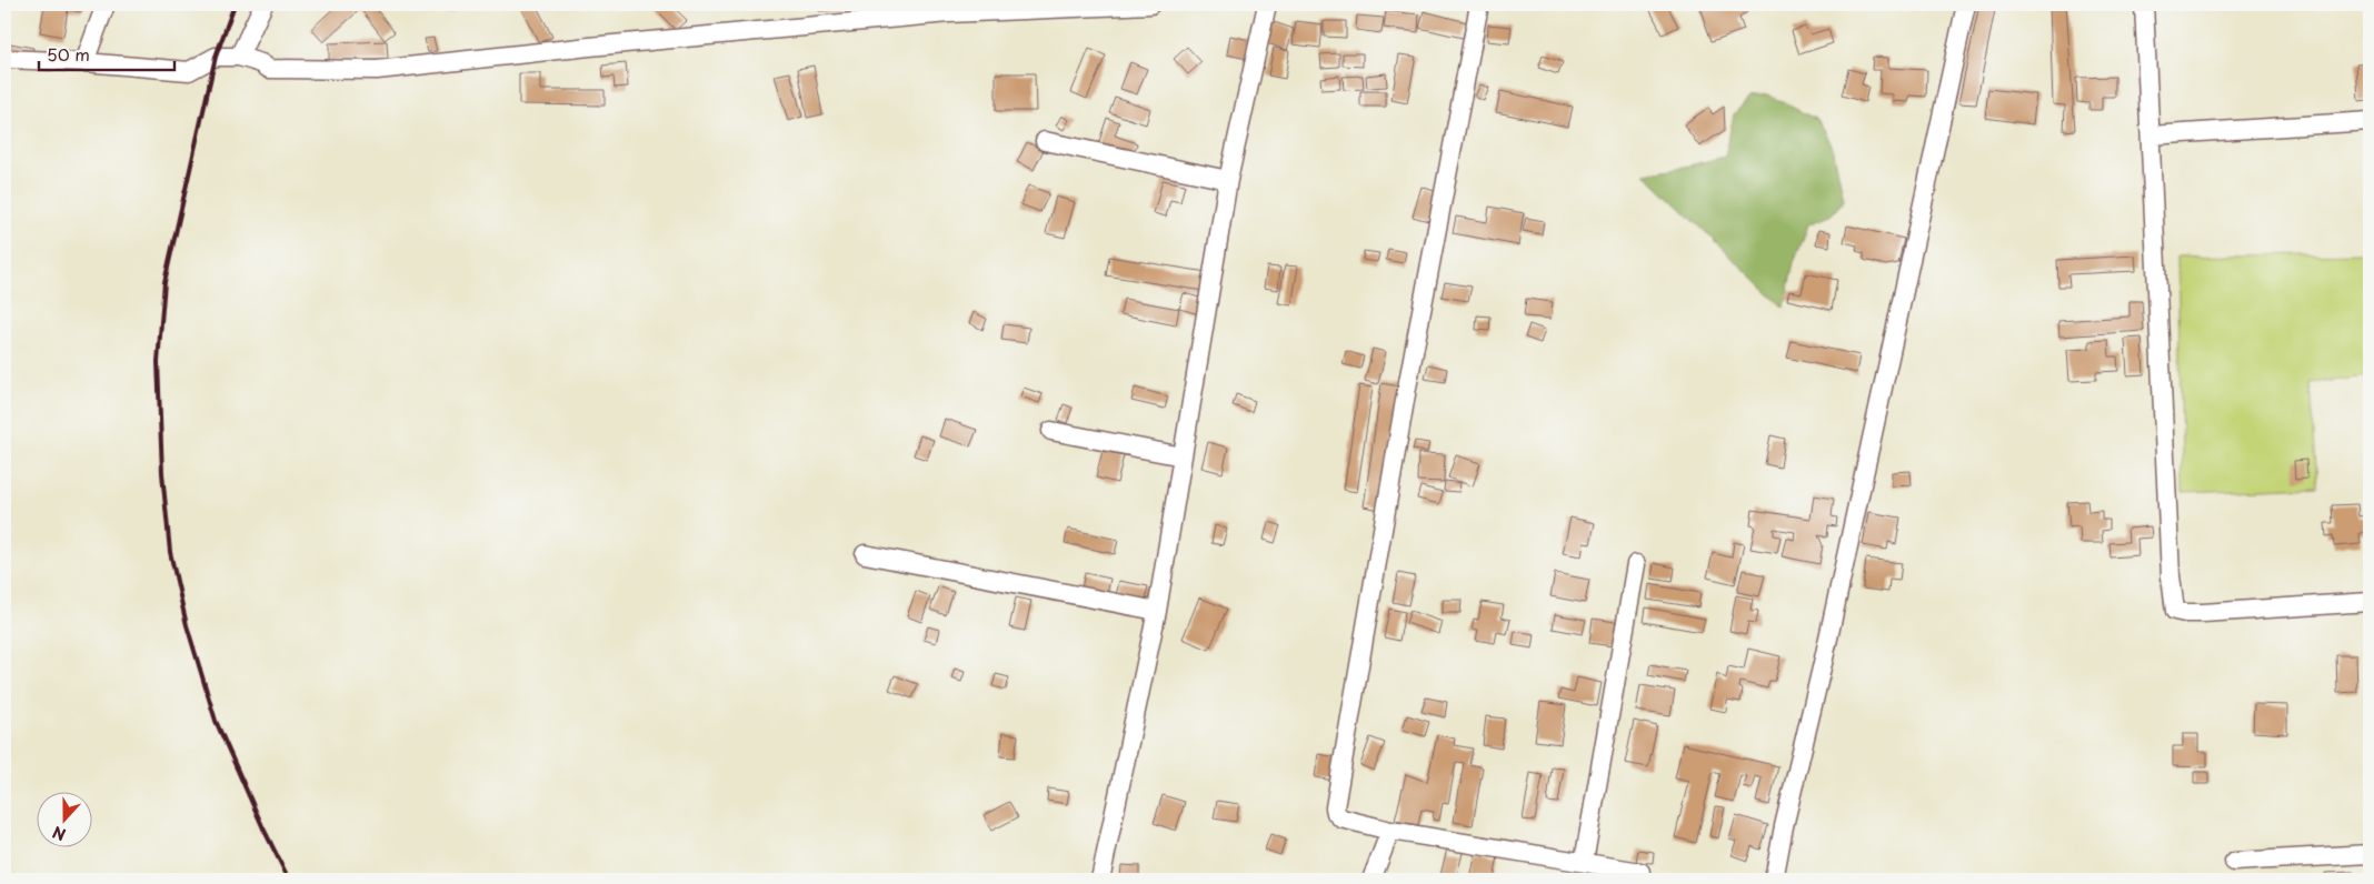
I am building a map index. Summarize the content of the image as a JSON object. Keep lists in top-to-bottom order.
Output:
{
  "scale_bar": "50 m",
  "north": "bottom"
}
